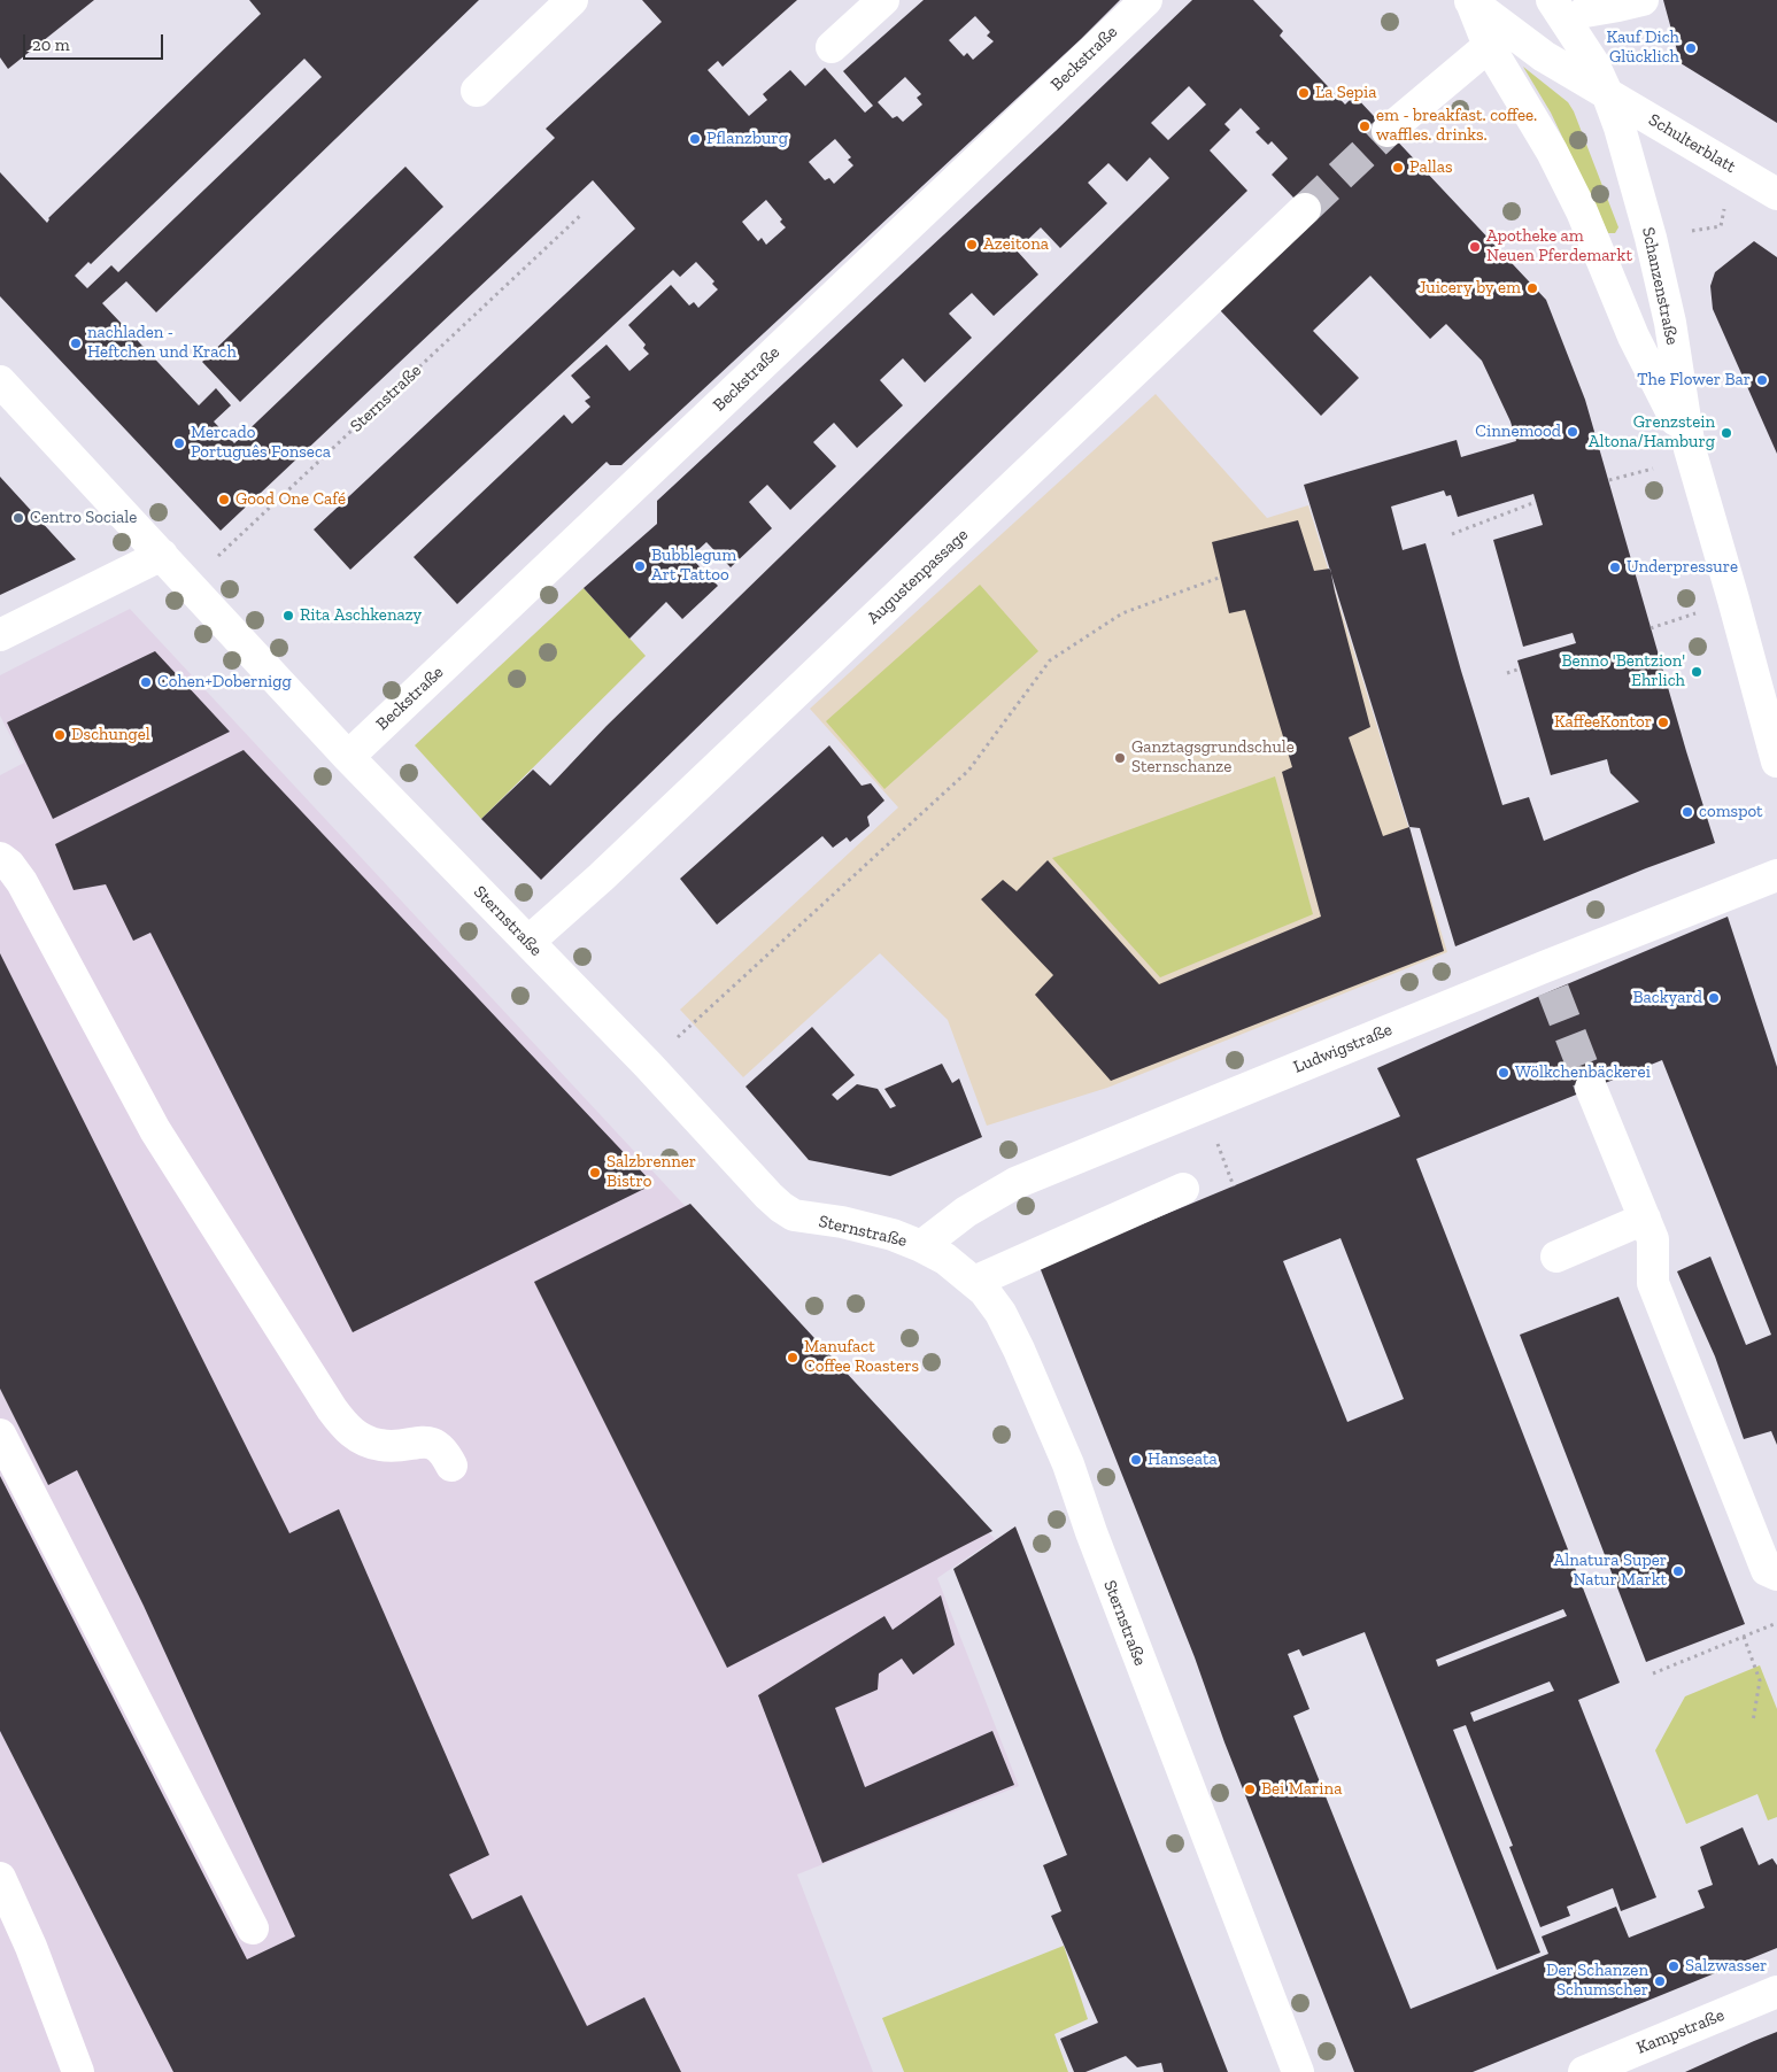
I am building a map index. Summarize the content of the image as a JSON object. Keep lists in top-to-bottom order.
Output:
{
  "streets": {
    "street": [
      "Beckstraße",
      "Schulterblatt",
      "Schanzenstraße",
      "Sternstraße",
      "Augustenpassage",
      "Ludwigstraße",
      "Kampstraße"
    ]
  },
  "crossings": [
    ["Beckstraße", "Sternstraße"],
    ["Schulterblatt", "Schanzenstraße"],
    ["Sternstraße", "Augustenpassage"],
    ["Sternstraße", "Ludwigstraße"]
  ],
  "places": [
    "Kauf Dich Glücklich",
    "La Sepia",
    "em - breakfast. coffee. waffles. drinks.",
    "Pflanzburg",
    "Pallas",
    "Azeitona",
    "Apotheke am Neuen Pferdemarkt",
    "Juicery by em",
    "nachladen - Heftchen und Krach",
    "The Flower Bar",
    "Cinnemood",
    "Grenzstein Altona/Hamburg",
    "Mercado Português Fonseca",
    "Good One Café",
    "Centro Sociale",
    "Bubblegum Art Tattoo",
    "Underpressure",
    "Rita Aschkenazy",
    "Benno 'Bentzion' Ehrlich",
    "Cohen+Dobernigg",
    "KaffeeKontor",
    "Dschungel",
    "Ganztagsgrundschule Sternschanze",
    "comspot",
    "Backyard",
    "Wölkchenbäckerei",
    "Salzbrenner Bistro",
    "Manufact Coffee Roasters",
    "Hanseata",
    "Alnatura Super Natur Markt",
    "Bei Marina",
    "Salzwasser",
    "Der Schanzen Schumscher"
  ],
  "scale_bar": "20 m"
}
